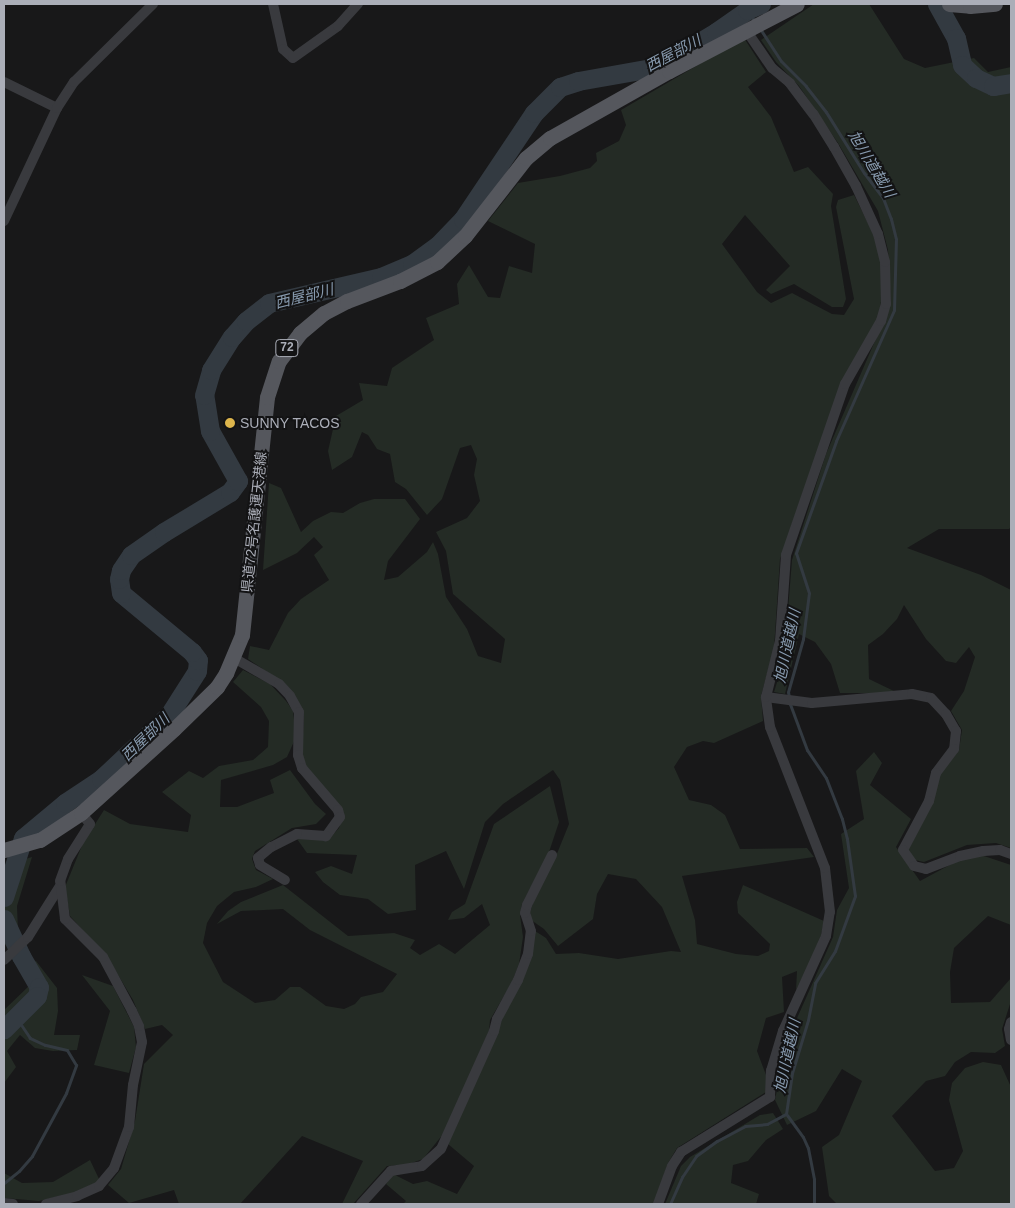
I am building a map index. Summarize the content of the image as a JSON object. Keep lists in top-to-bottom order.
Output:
{
  "streets": {
    "main road": ["72", "県道72号名護運天港線"]
  },
  "water": ["西屋部川", "旭川道越川"],
  "places": ["SUNNY TACOS"]
}
